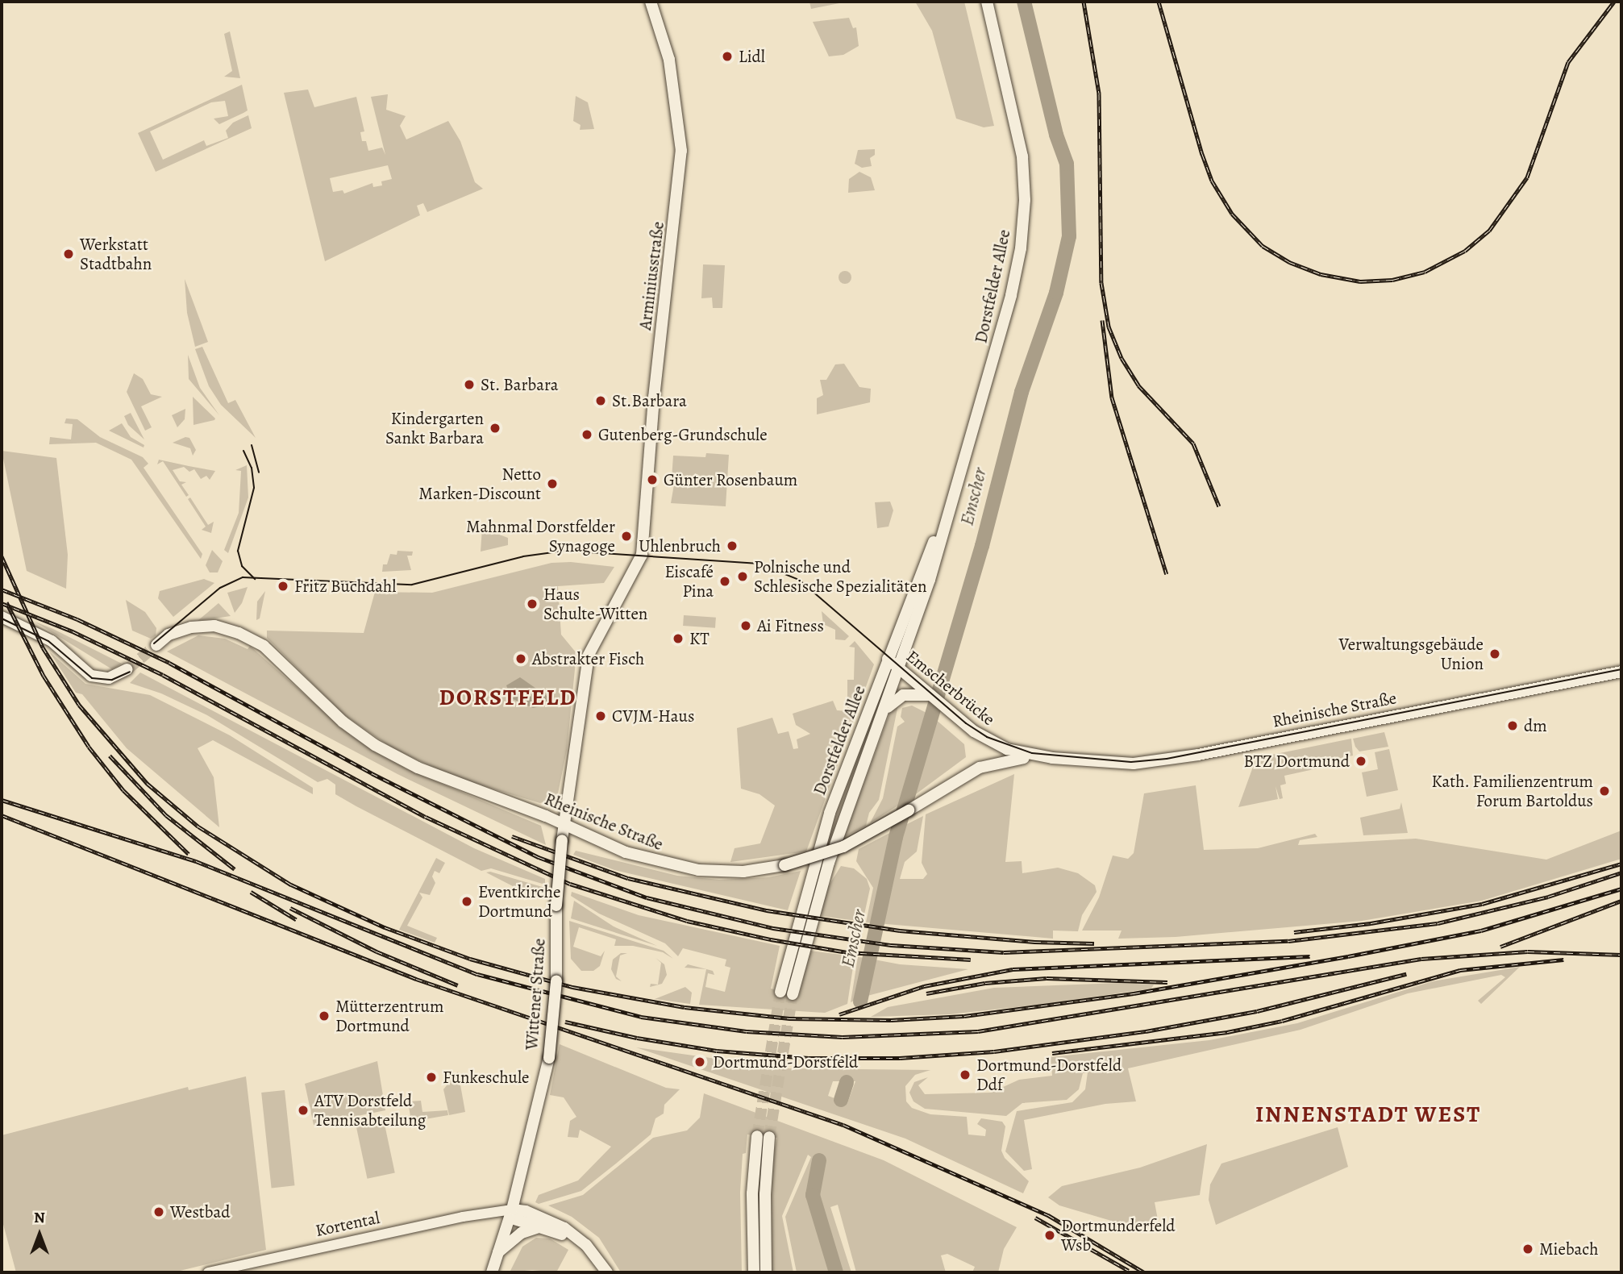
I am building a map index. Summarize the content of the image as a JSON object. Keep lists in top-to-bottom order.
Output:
{
  "streets": {
    "main road": [
      "Arminiusstraße",
      "Dorstfelder Allee",
      "Emscherbrücke",
      "Rheinische Straße",
      "Wittener Straße",
      "Kortental"
    ]
  },
  "crossings": [
    ["Arminiusstraße", "Wittener Straße"],
    ["Dorstfelder Allee", "Emscherbrücke"],
    ["Emscherbrücke", "Rheinische Straße"],
    ["Rheinische Straße", "Wittener Straße"],
    ["Wittener Straße", "Kortental"]
  ],
  "districts": ["DORSTFELD", "INNENSTADT WEST"],
  "water": ["Emscher"],
  "places": [
    "Lidl",
    "Werkstatt Stadtbahn",
    "St. Barbara",
    "St.Barbara",
    "Kindergarten Sankt Barbara",
    "Gutenberg-Grundschule",
    "Günter Rosenbaum",
    "Netto Marken-Discount",
    "Mahnmal Dorstfelder Synagoge",
    "Uhlenbruch",
    "Polnische und Schlesische Spezialitäten",
    "Eiscafé Pina",
    "Fritz Buchdahl",
    "Haus Schulte-Witten",
    "Ai Fitness",
    "KT",
    "Verwaltungsgebäude Union",
    "Abstrakter Fisch",
    "CVJM-Haus",
    "dm",
    "BTZ Dortmund",
    "Kath. Familienzentrum Forum Bartoldus",
    "Eventkirche Dortmund",
    "Mütterzentrum Dortmund",
    "Dortmund-Dorstfeld",
    "Dortmund-Dorstfeld Ddf",
    "Funkeschule",
    "ATV Dorstfeld Tennisabteilung",
    "Westbad",
    "Dortmunderfeld Wsb",
    "Miebach"
  ],
  "north": "top"
}
